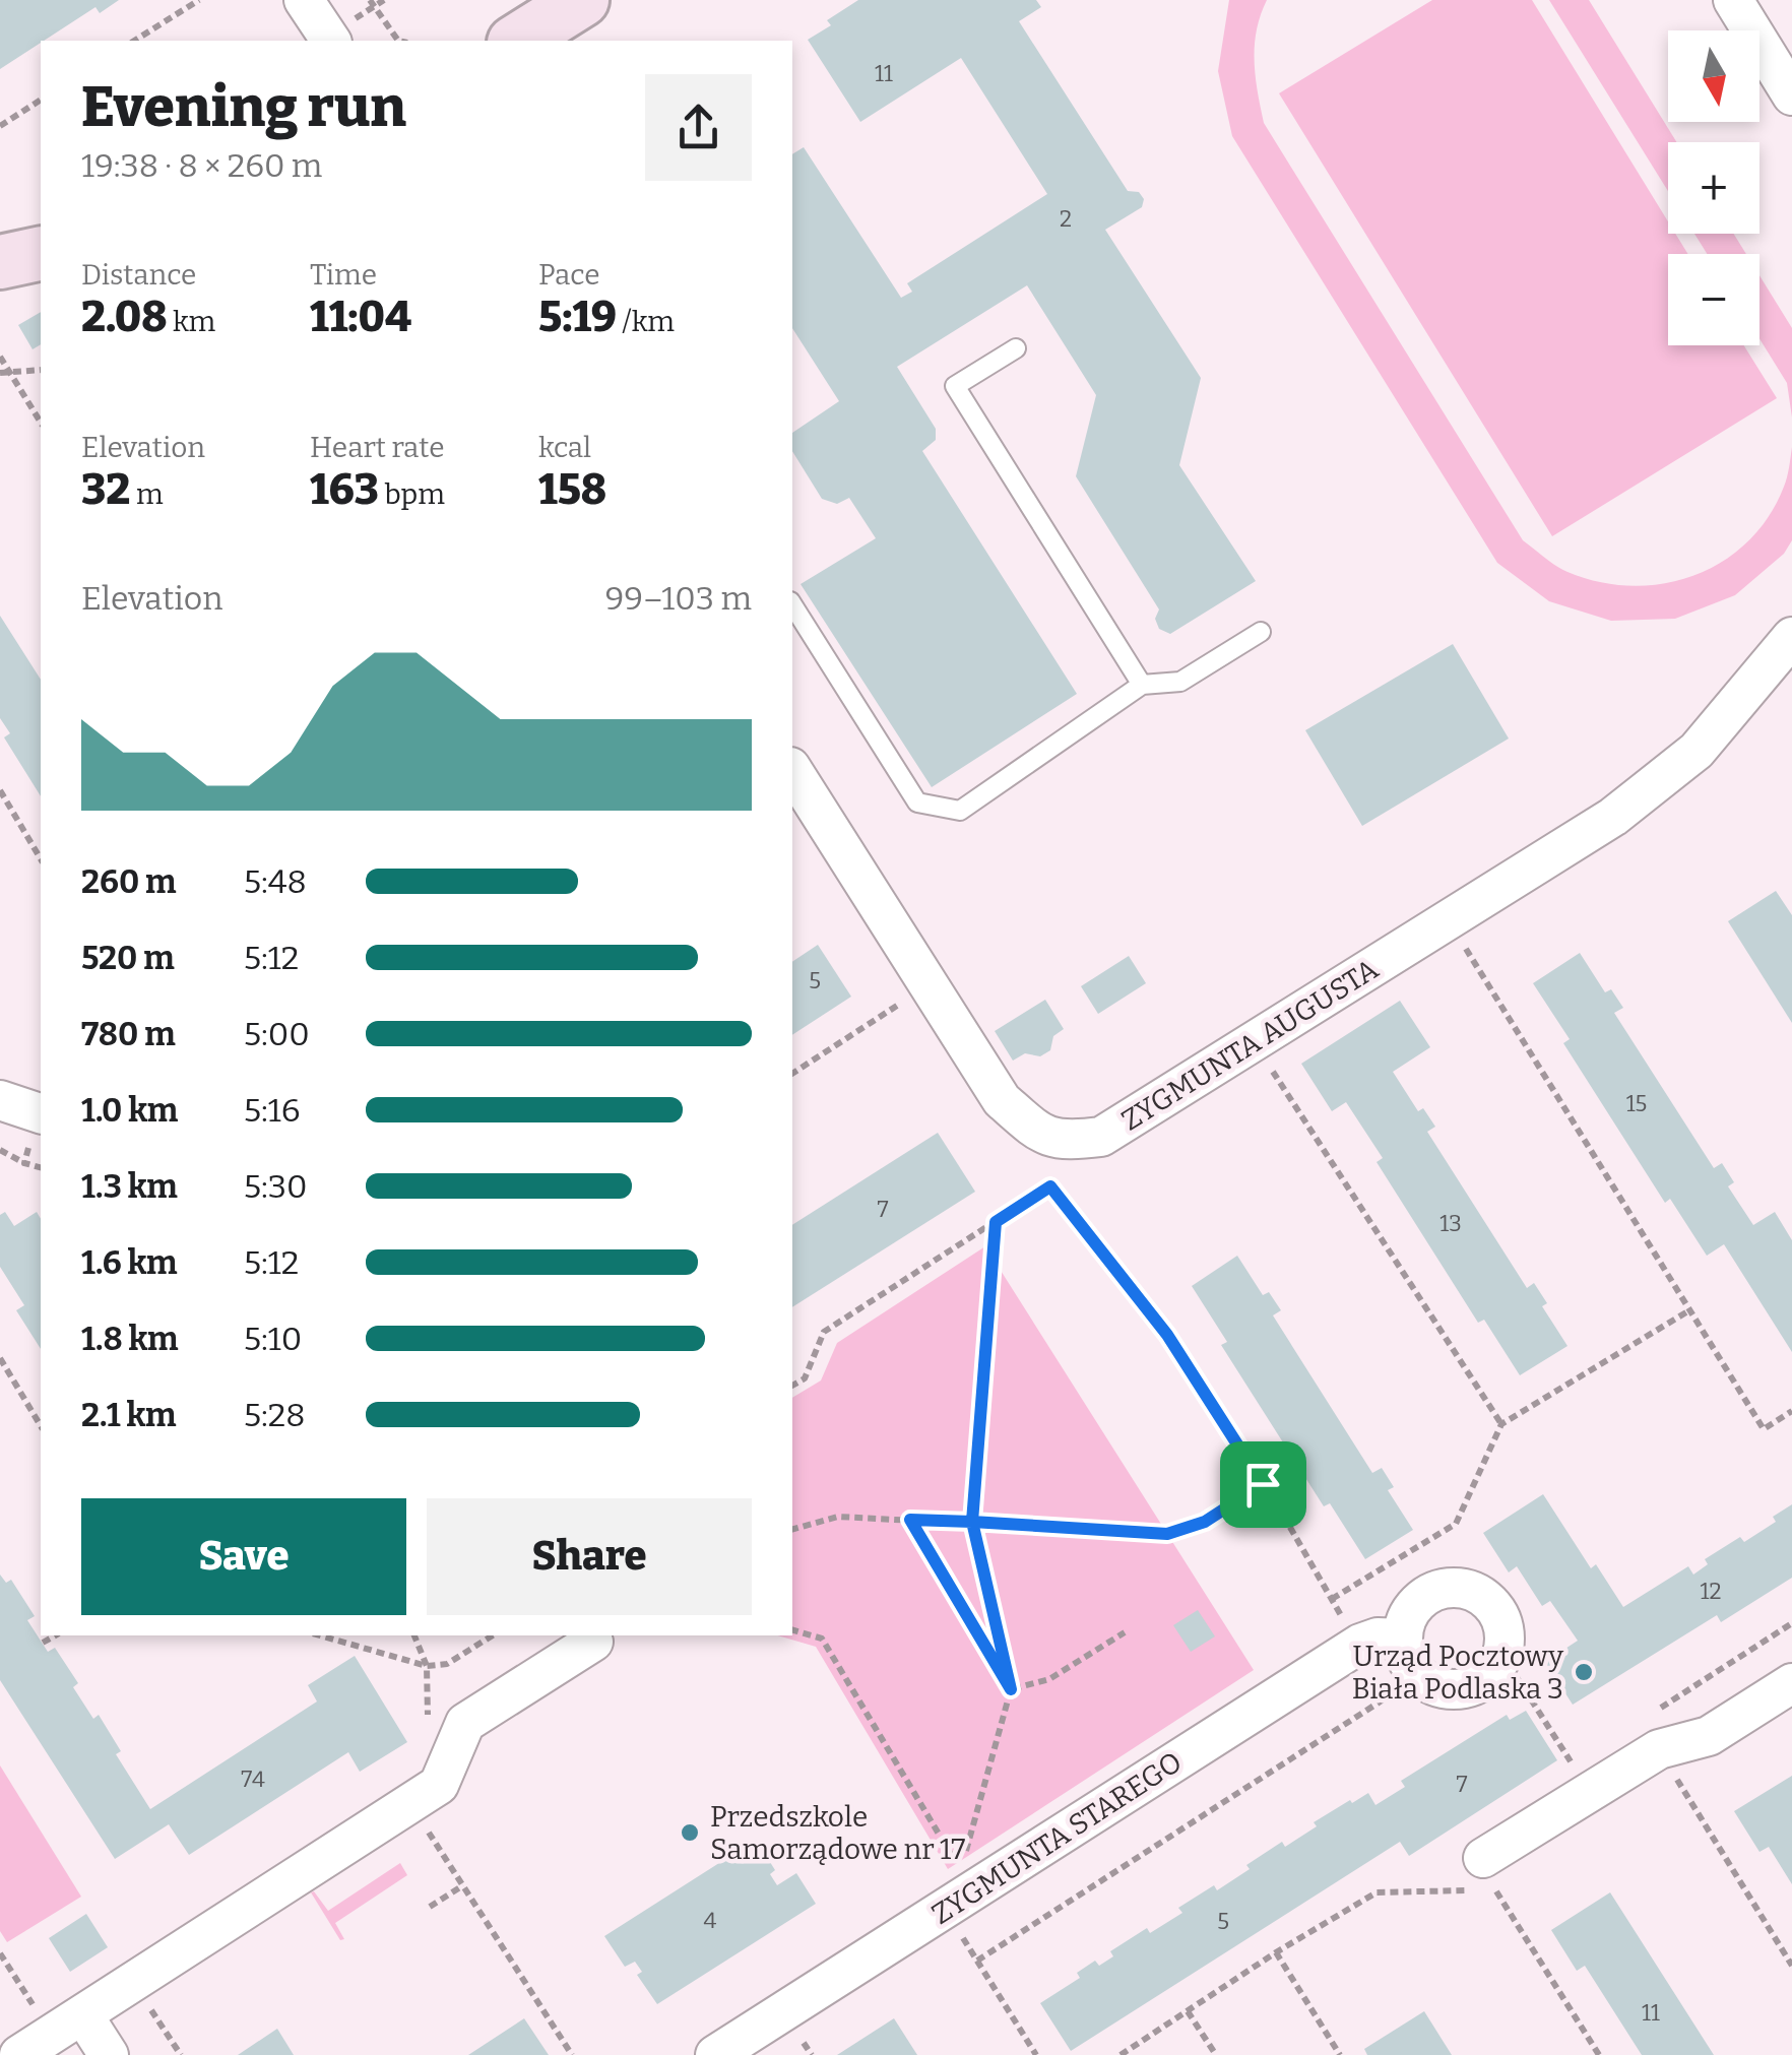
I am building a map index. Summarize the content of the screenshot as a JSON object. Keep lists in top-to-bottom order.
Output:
{
  "streets": {
    "street": ["ZYGMUNTA AUGUSTA", "ZYGMUNTA STAREGO"]
  },
  "places": ["Urząd Pocztowy Biała Podlaska 3", "Przedszkole Samorządowe nr 17"],
  "house_numbers": [
    "11",
    "2",
    "5",
    "15",
    "7",
    "13",
    "12",
    "74",
    "7",
    "4",
    "5",
    "11"
  ],
  "north": "bottom",
  "page": {
    "map_buttons": ["+", "−"],
    "heading": ["Evening run", "19:38 · 8 × 260 m"],
    "stats": [
      ["Distance", "2.08 km"],
      ["Time", "11:04"],
      ["Pace", "5:19 /km"],
      ["Elevation", "32 m"],
      ["Heart rate", "163 bpm"],
      ["kcal", "158"]
    ],
    "chart": ["Elevation", "99–103 m"],
    "list": [
      {
        "name": "260 m",
        "note": "5:48"
      },
      {
        "name": "520 m",
        "note": "5:12"
      },
      {
        "name": "780 m",
        "note": "5:00"
      },
      {
        "name": "1.0 km",
        "note": "5:16"
      },
      {
        "name": "1.3 km",
        "note": "5:30"
      },
      {
        "name": "1.6 km",
        "note": "5:12"
      },
      {
        "name": "1.8 km",
        "note": "5:10"
      },
      {
        "name": "2.1 km",
        "note": "5:28"
      }
    ],
    "buttons": ["Save", "Share"]
  }
}
